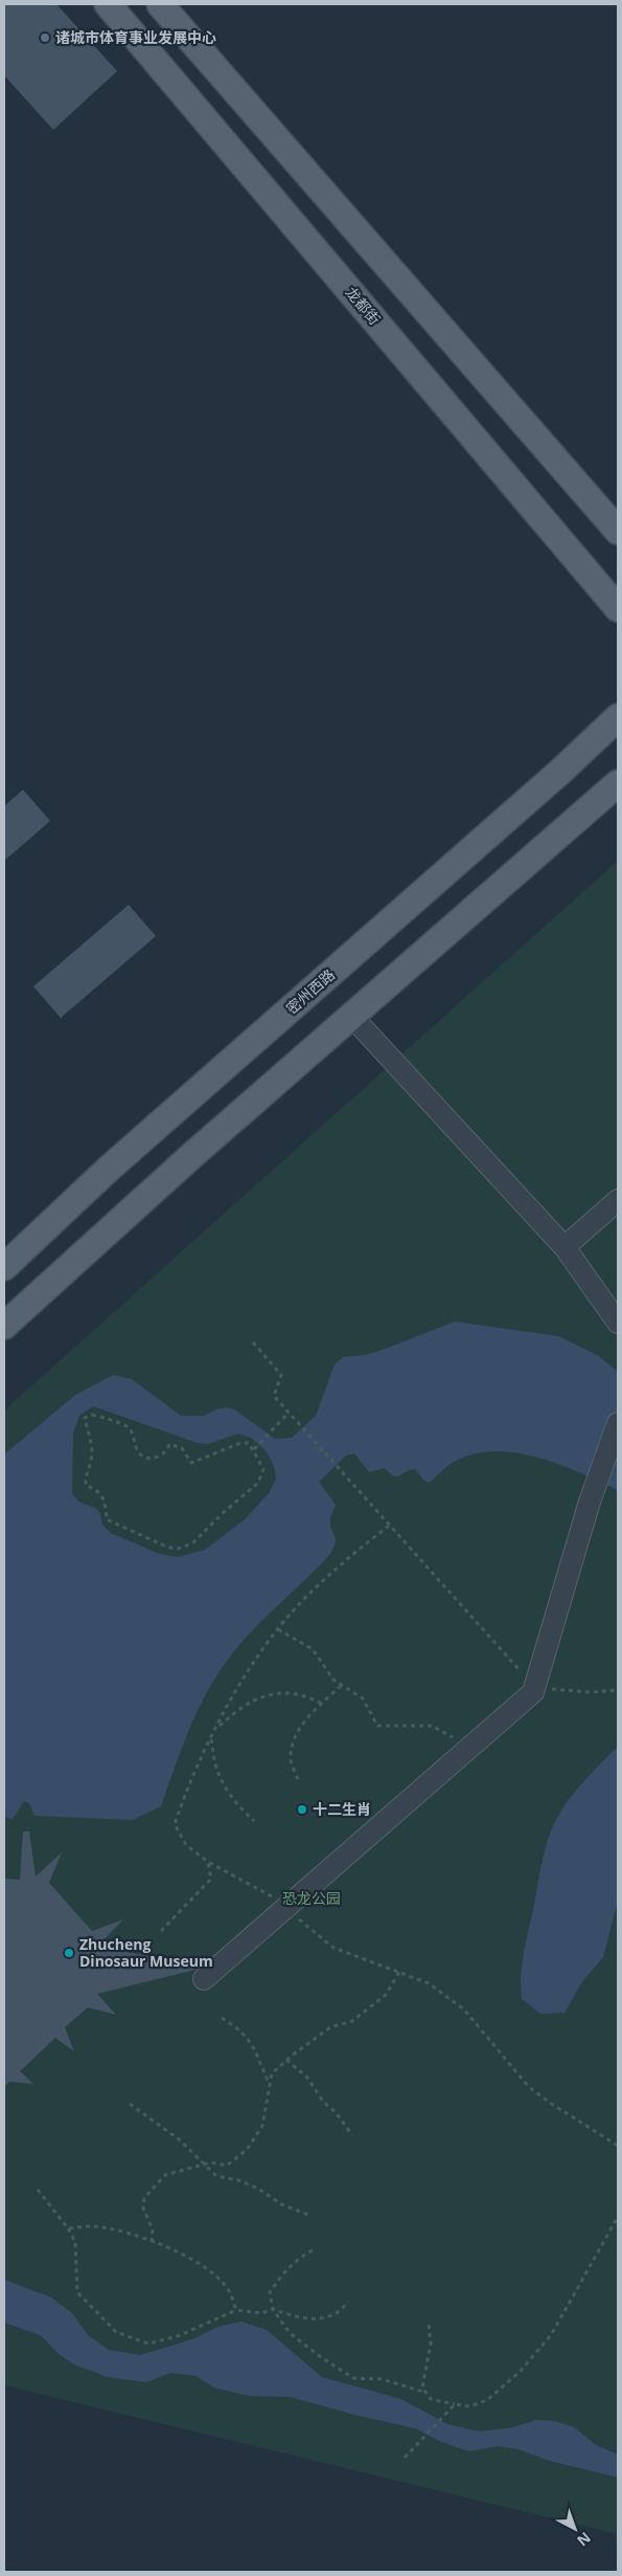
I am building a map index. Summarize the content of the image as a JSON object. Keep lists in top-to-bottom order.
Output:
{
  "streets": {
    "main road": ["龙都街", "密州西路"]
  },
  "parks": ["恐龙公园"],
  "places": ["诸城市体育事业发展中心", "十二生肖", "Zhucheng Dinosaur Museum"],
  "north": "bottom right"
}
